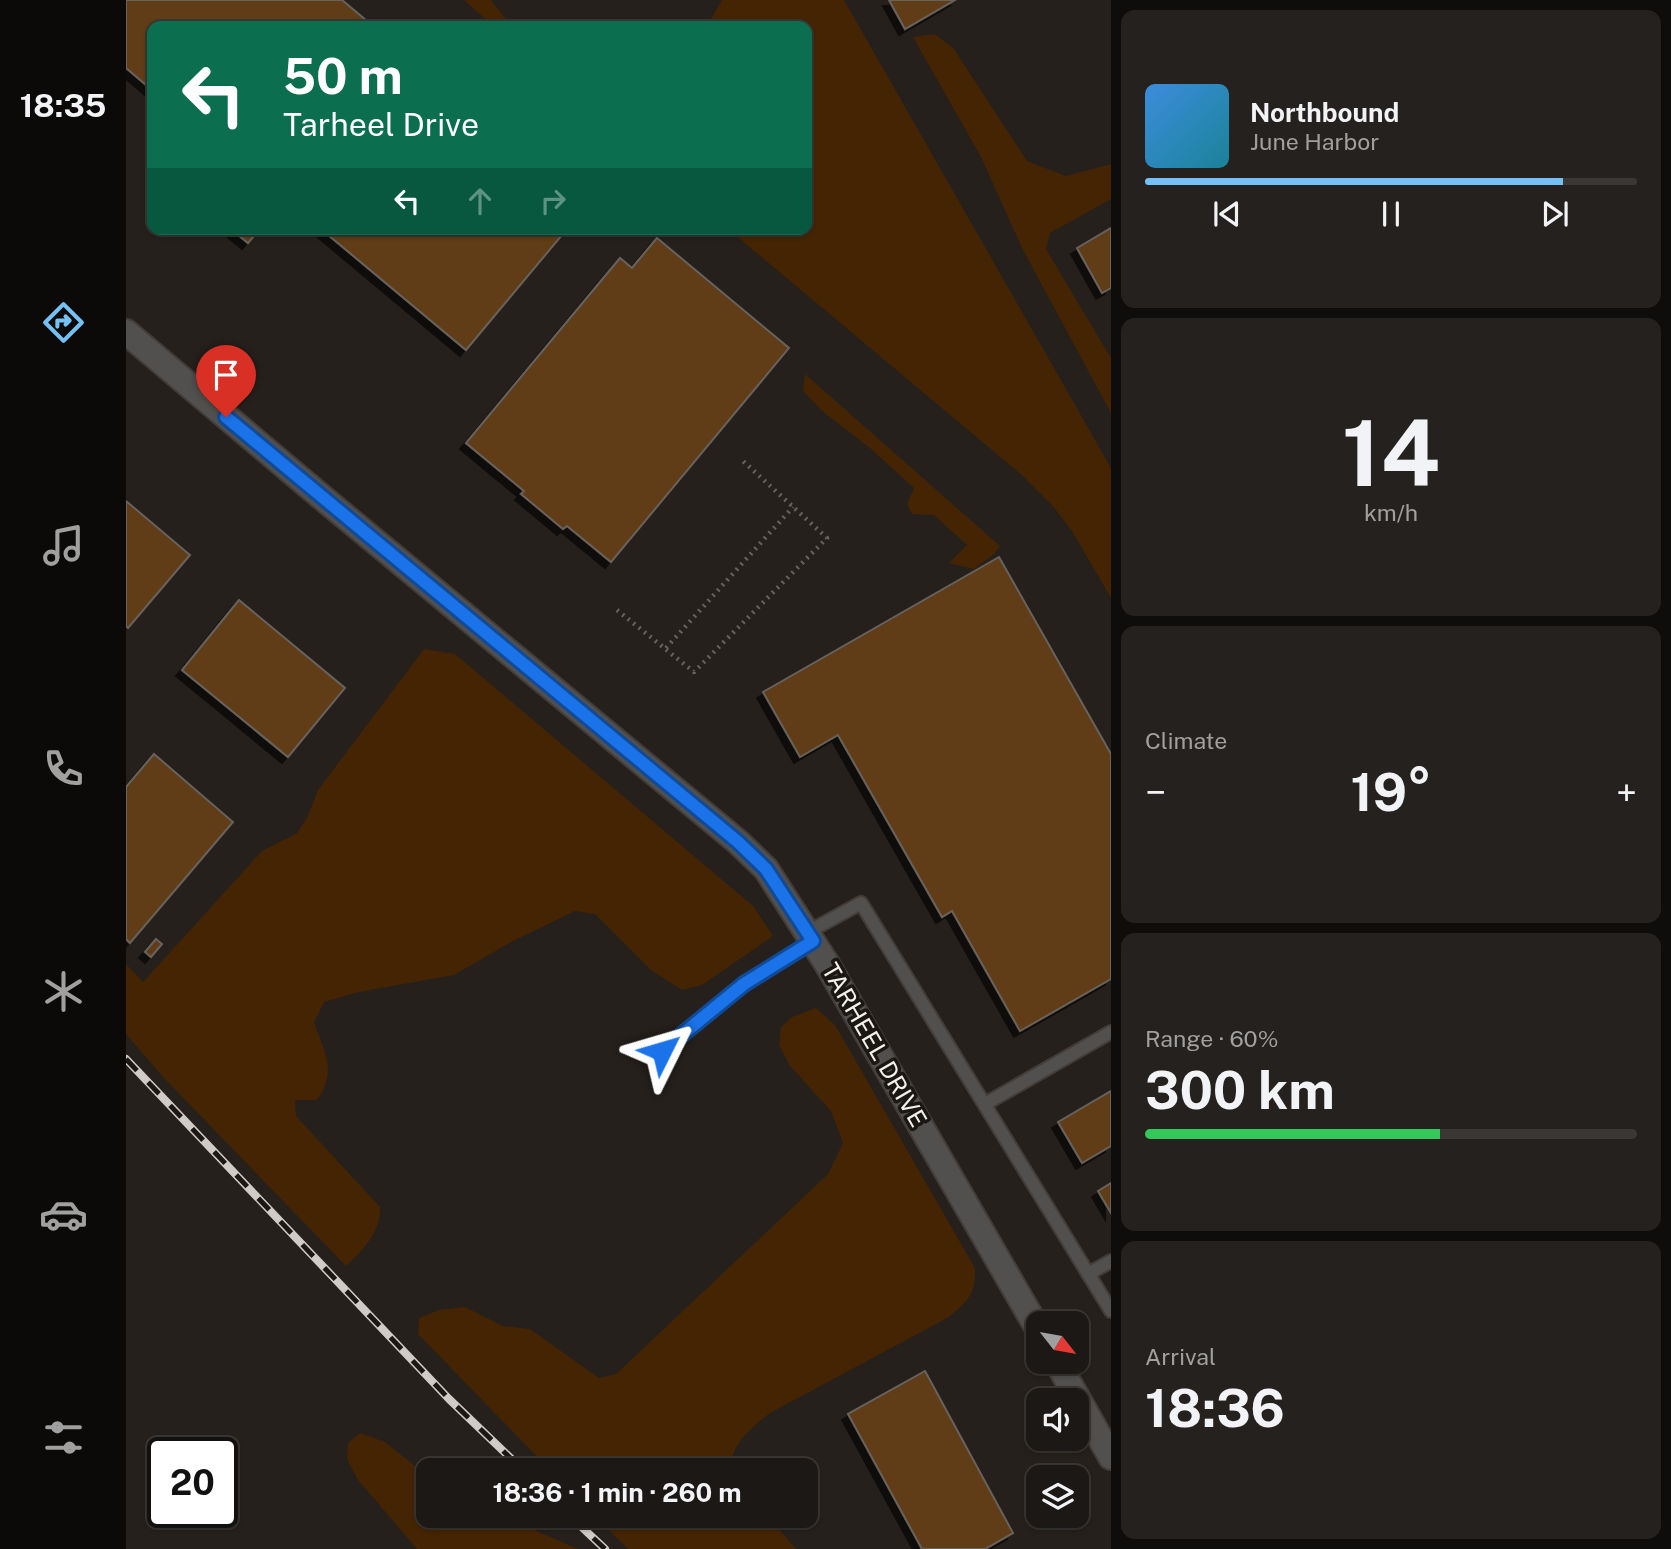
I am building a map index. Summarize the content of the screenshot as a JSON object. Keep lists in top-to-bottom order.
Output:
{
  "streets": {
    "street": ["TARHEEL DRIVE"]
  },
  "north": "bottom right",
  "page": {
    "tabs": "18:35",
    "turn": ["50 m", "Tarheel Drive"],
    "song": ["Northbound", "June Harbor"],
    "tile": [
      ["14", "km/h"],
      "Climate",
      ["Range · 60%", "300 km"],
      ["Arrival", "18:36"]
    ],
    "heat": ["−", "19°", "+"],
    "limit": "20",
    "trip": "18:36 · 1 min · 260 m"
  }
}
